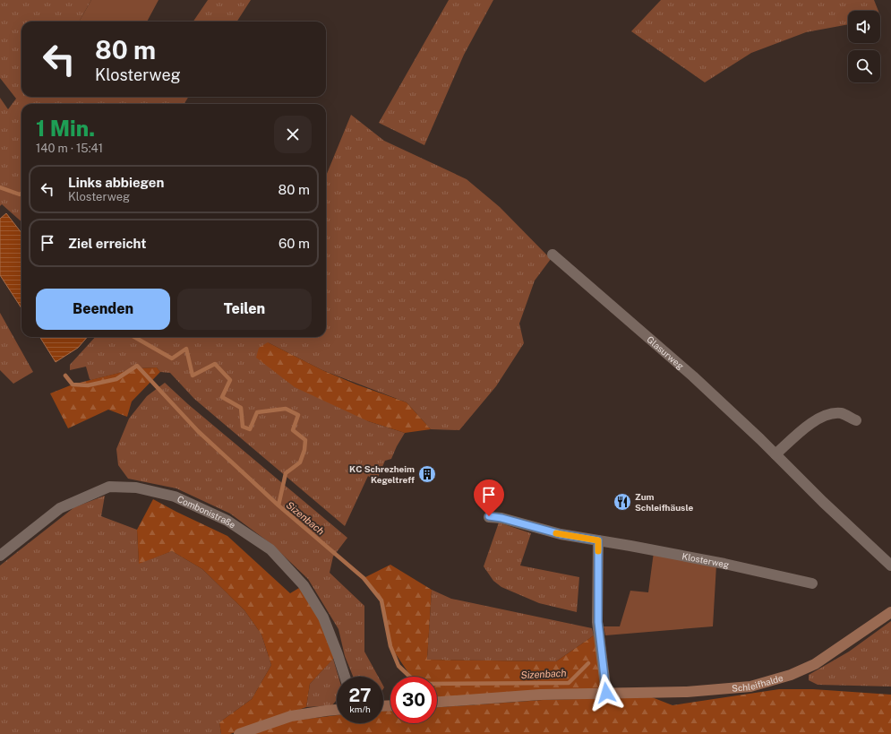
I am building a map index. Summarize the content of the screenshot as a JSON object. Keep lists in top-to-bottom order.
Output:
{
  "streets": {
    "main road": ["Schleifhalde"],
    "street": ["Glasurweg", "Combonistraße", "Klosterweg"]
  },
  "water": ["Sizenbach"],
  "places": {
    "building": ["KC Schrezheim Kegeltreff"],
    "restaurant": ["Zum Schleifhäusle"]
  },
  "page": {
    "turn": ["80 m", "Klosterweg"],
    "heading": ["1 Min.", "140 m · 15:41"],
    "list": [
      {
        "name": "Links abbiegen",
        "note": "Klosterweg",
        "value": "80 m"
      },
      {
        "name": "Ziel erreicht",
        "value": "60 m"
      }
    ],
    "buttons": ["Beenden", "Teilen"],
    "speed": "27 km/h",
    "limit": "30"
  }
}
